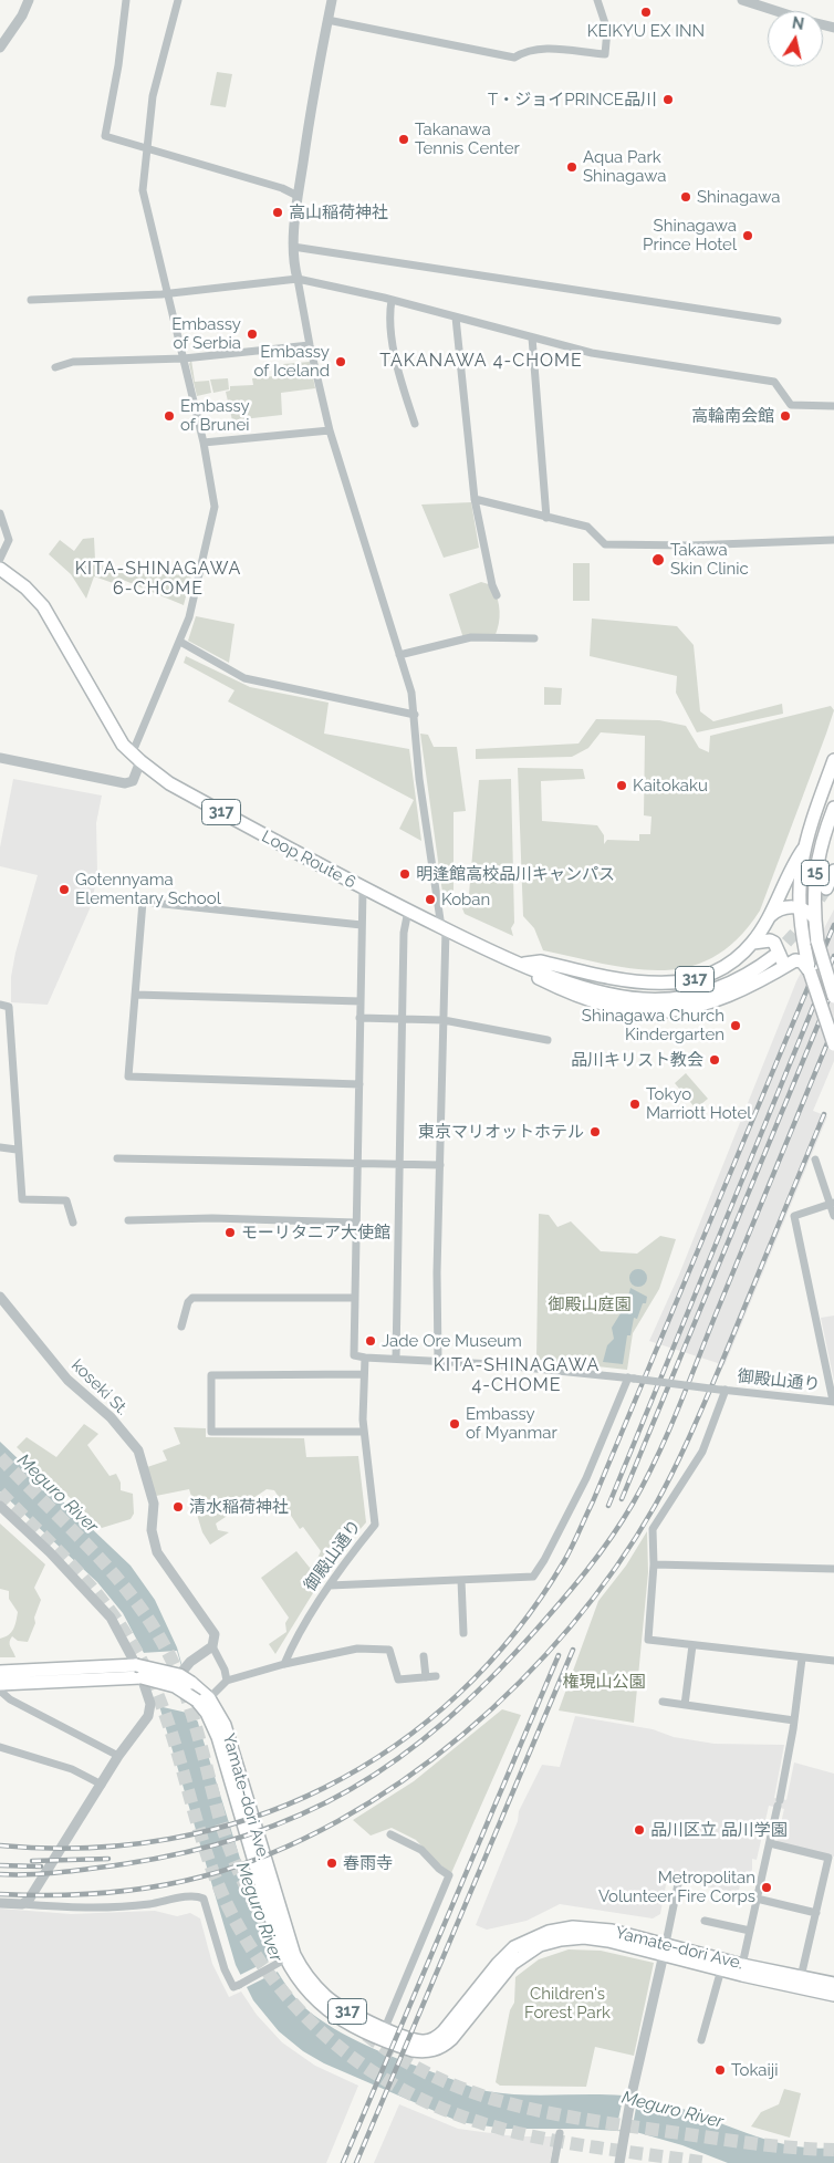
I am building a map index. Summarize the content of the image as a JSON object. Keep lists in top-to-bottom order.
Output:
{
  "streets": {
    "main road": [
      "317",
      "Loop Route 6",
      "15",
      "Yamate-dori Ave."
    ],
    "street": ["御殿山通り", "koseki St."]
  },
  "crossings": [
    ["317", "Loop Route 6"],
    ["317", "15"]
  ],
  "districts": ["TAKANAWA 4-CHOME", "KITA-SHINAGAWA 6-CHOME", "KITA-SHINAGAWA 4-CHOME"],
  "water": ["Meguro River"],
  "parks": ["御殿山庭園", "権現山公園", "Children's Forest Park"],
  "places": [
    "KEIKYU EX INN",
    "T・ジョイPRINCE品川",
    "Takanawa Tennis Center",
    "Aqua Park Shinagawa",
    "Shinagawa",
    "高山稲荷神社",
    "Shinagawa Prince Hotel",
    "Embassy of Serbia",
    "Embassy of Iceland",
    "Embassy of Brunei",
    "高輪南会館",
    "Takawa Skin Clinic",
    "Kaitokaku",
    "明逢館高校品川キャンパス",
    "Gotennyama Elementary School",
    "Koban",
    "Shinagawa Church Kindergarten",
    "品川キリスト教会",
    "Tokyo Marriott Hotel",
    "東京マリオットホテル",
    "モーリタニア大使館",
    "Jade Ore Museum",
    "Embassy of Myanmar",
    "清水稲荷神社",
    "品川区立 品川学園",
    "春雨寺",
    "Metropolitan Volunteer Fire Corps",
    "Tokaiji"
  ],
  "north": "top"
}
